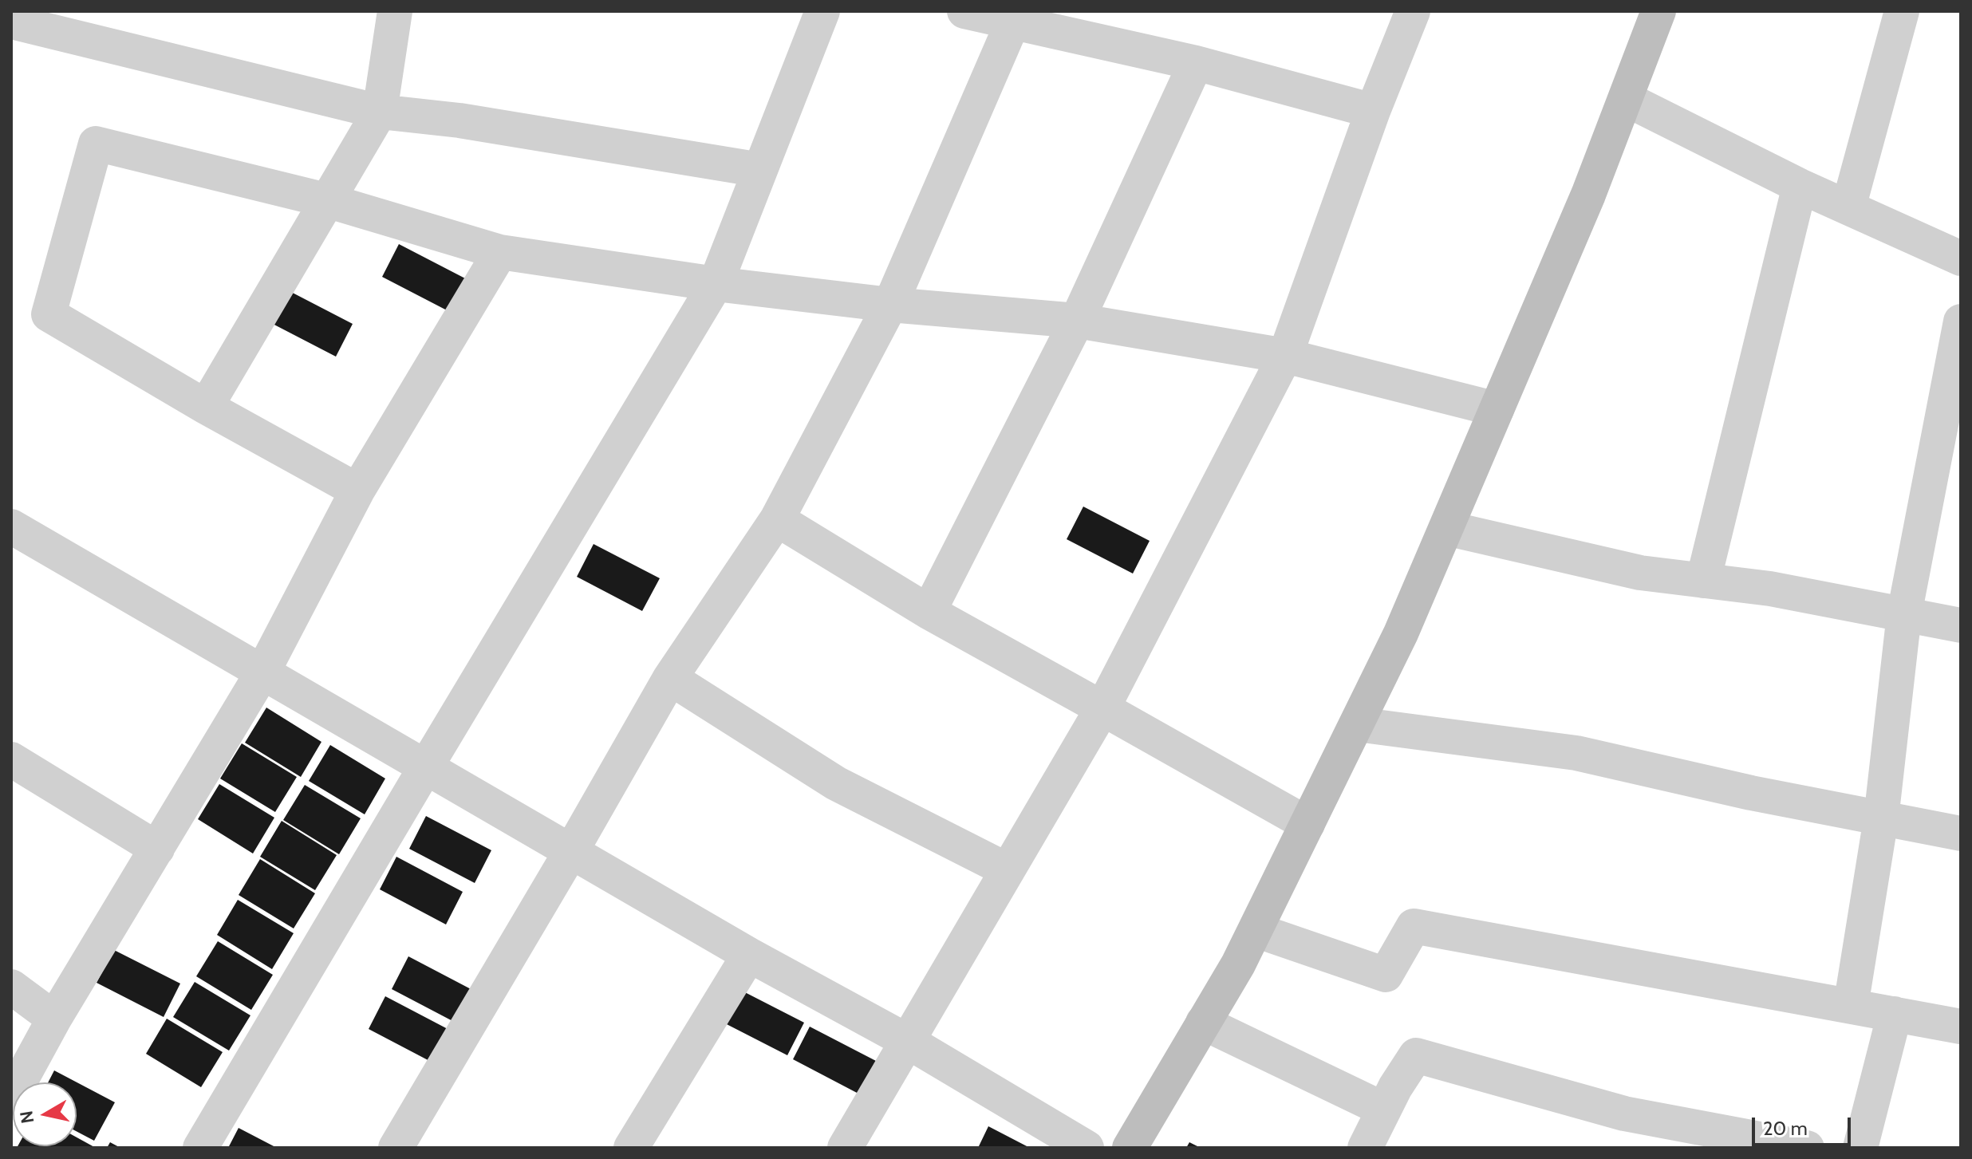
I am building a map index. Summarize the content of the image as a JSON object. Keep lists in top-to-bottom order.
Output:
{
  "scale_bar": "20 m",
  "north": "left"
}
